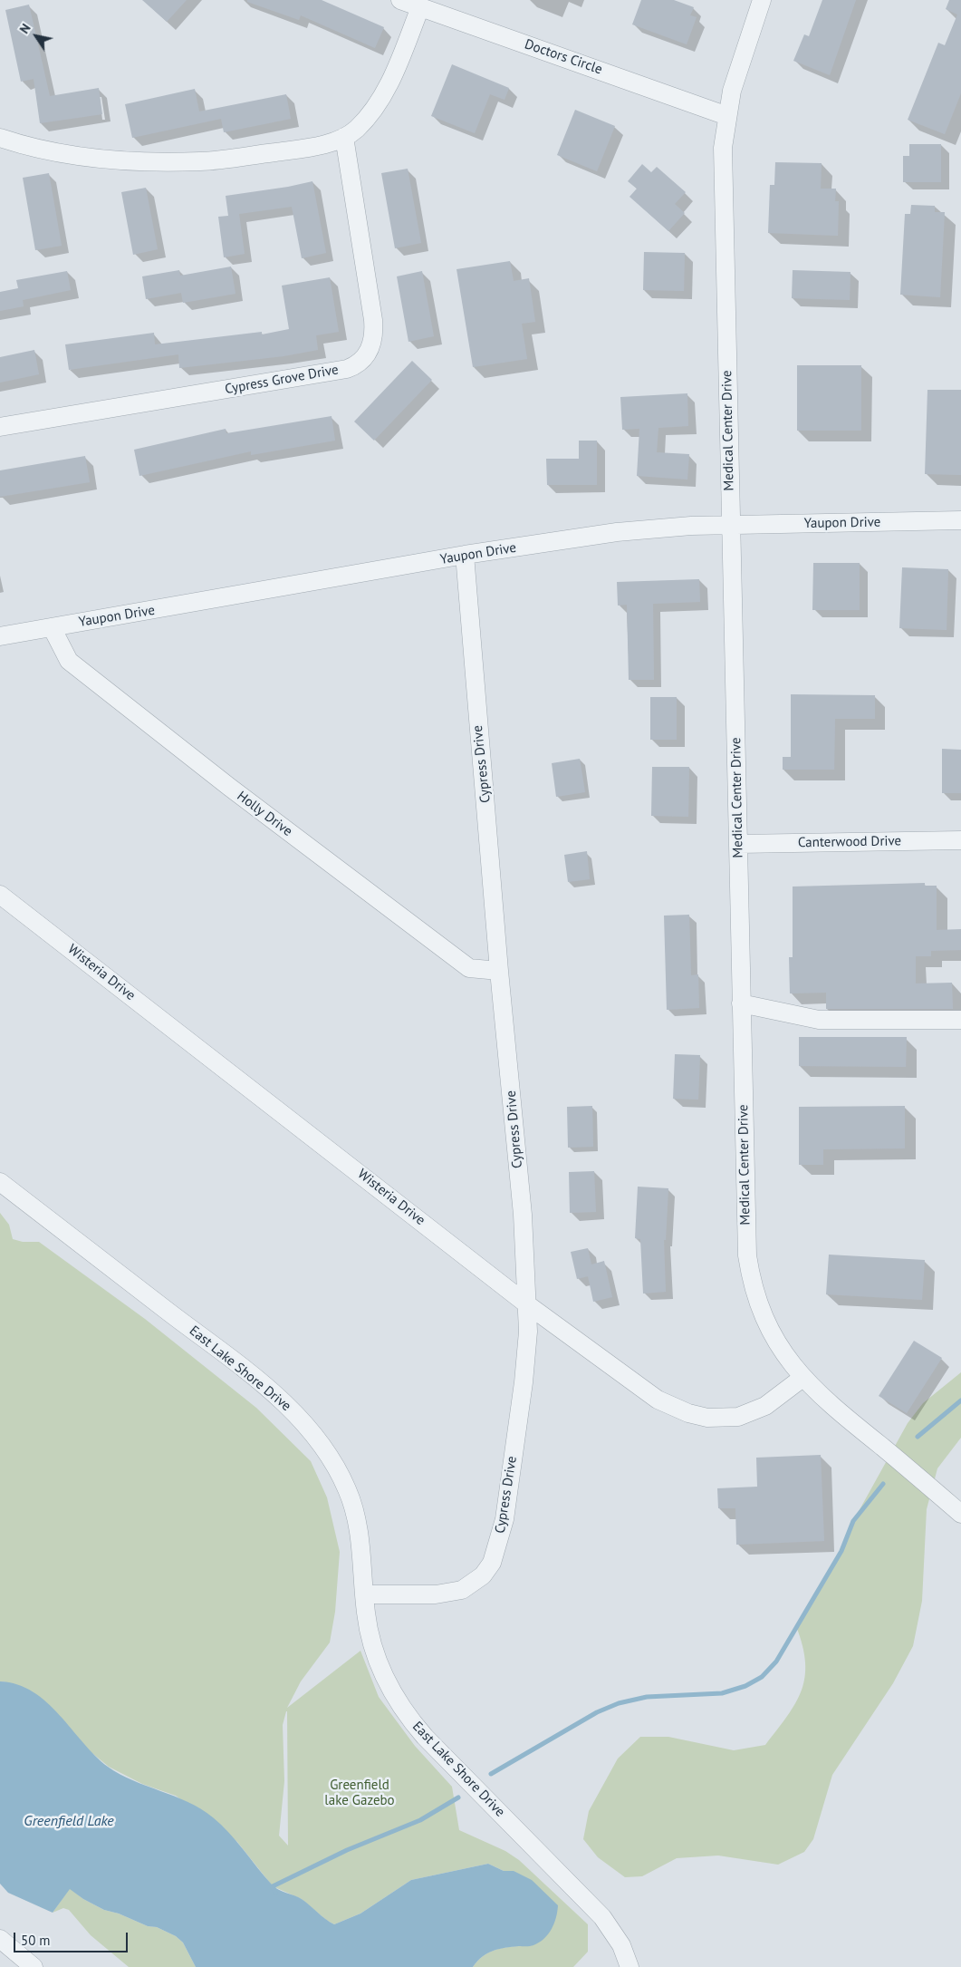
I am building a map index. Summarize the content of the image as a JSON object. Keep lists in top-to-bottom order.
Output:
{
  "streets": {
    "street": [
      "Doctors Circle",
      "Cypress Grove Drive",
      "Medical Center Drive",
      "Yaupon Drive",
      "Cypress Drive",
      "Holly Drive",
      "Canterwood Drive",
      "Wisteria Drive",
      "East Lake Shore Drive"
    ]
  },
  "crossings": [
    ["Doctors Circle", "Medical Center Drive"],
    ["Medical Center Drive", "Yaupon Drive"],
    ["Medical Center Drive", "Canterwood Drive"],
    ["Medical Center Drive", "Wisteria Drive"],
    ["Yaupon Drive", "Cypress Drive"],
    ["Yaupon Drive", "Holly Drive"],
    ["Cypress Drive", "Holly Drive"],
    ["Cypress Drive", "Wisteria Drive"],
    ["Cypress Drive", "East Lake Shore Drive"]
  ],
  "water": ["Greenfield Lake"],
  "parks": ["Greenfield lake Gazebo"],
  "scale_bar": "50 m",
  "north": "top left"
}
